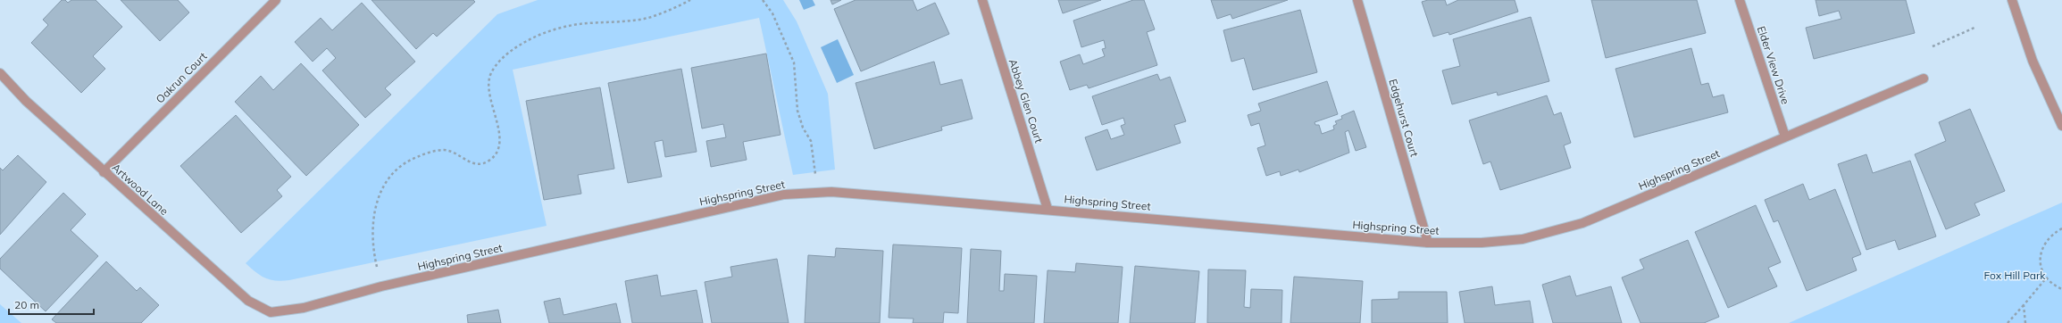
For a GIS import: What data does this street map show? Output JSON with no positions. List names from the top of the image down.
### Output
{
  "streets": {
    "street": [
      "Elder View Drive",
      "Oakrun Court",
      "Abbey Glen Court",
      "Edgehurst Court",
      "Highspring Street",
      "Artwood Lane"
    ]
  },
  "crossings": [
    ["Elder View Drive", "Highspring Street"],
    ["Oakrun Court", "Artwood Lane"],
    ["Abbey Glen Court", "Highspring Street"],
    ["Edgehurst Court", "Highspring Street"],
    ["Highspring Street", "Artwood Lane"]
  ],
  "parks": ["Fox Hill Park"],
  "scale_bar": "20 m"
}
